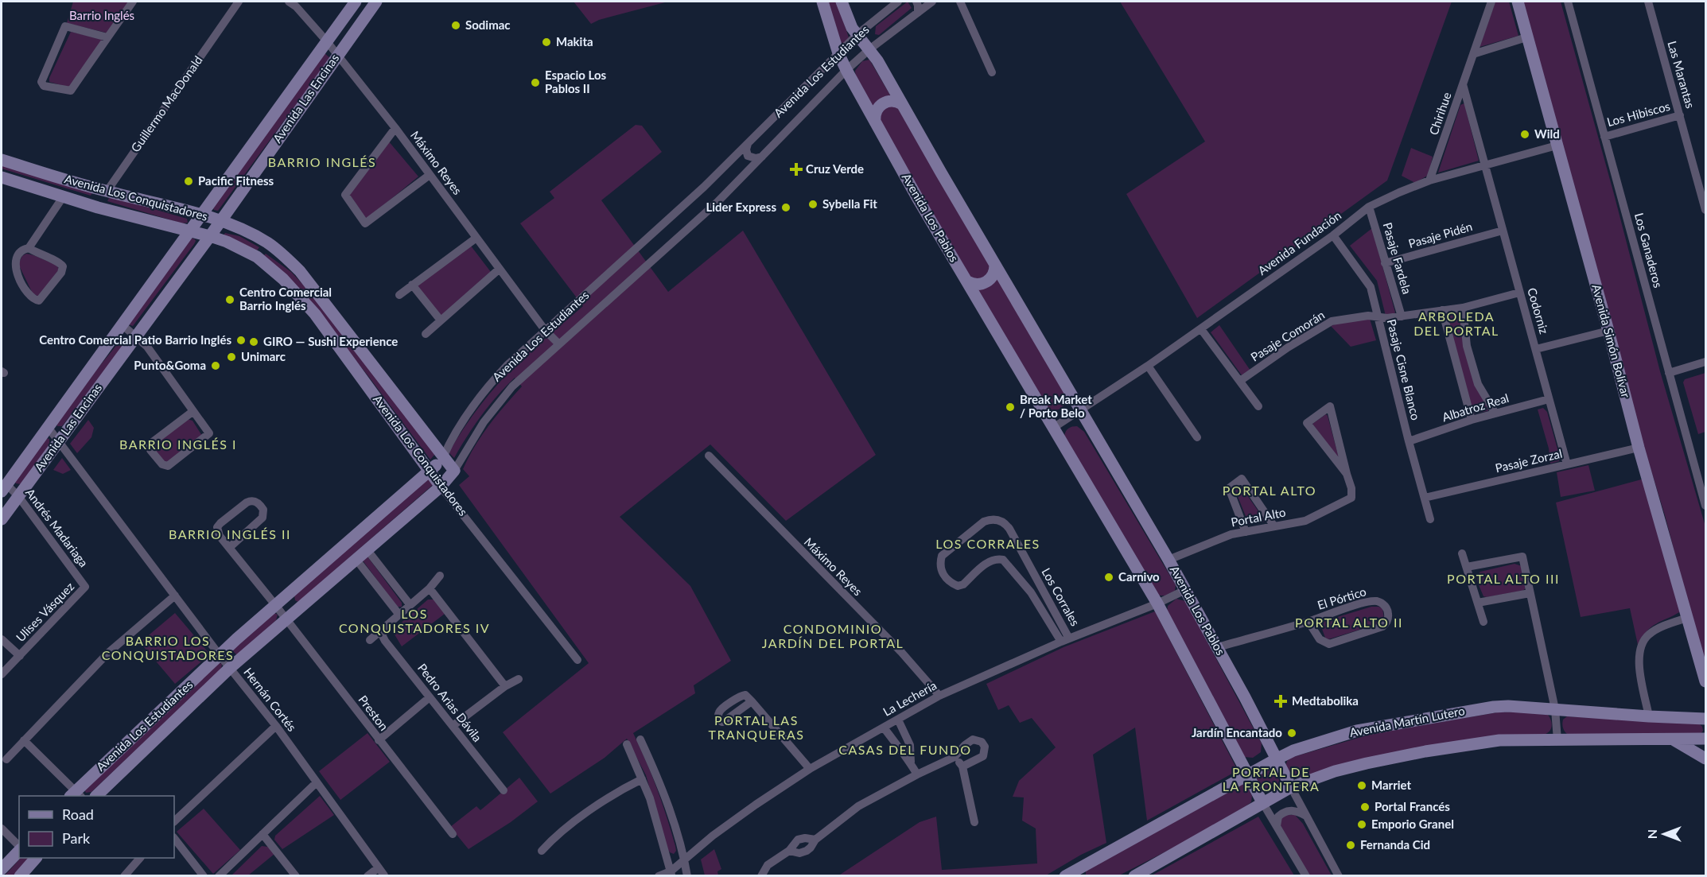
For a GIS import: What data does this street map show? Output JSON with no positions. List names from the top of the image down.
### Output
{
  "streets": {
    "street": [
      "Avenida Los Estudiantes",
      "Las Marantas",
      "Avenida Las Encinas",
      "Guillermo MacDonald",
      "Chirihue",
      "Los Hibiscos",
      "Máximo Reyes",
      "Avenida Los Conquistadores",
      "Avenida Los Pablos",
      "Pasaje Pidén",
      "Avenida Fundación",
      "Los Ganaderos",
      "Pasaje Fardela",
      "Codorniz",
      "Pasaje Comorán",
      "Avenida Simón Bolívar",
      "Pasaje Cisne Blanco",
      "Albatroz Real",
      "Pasaje Zorzal",
      "Portal Alto",
      "Andrés Madariaga",
      "Los Corrales",
      "El Pórtico",
      "Ulises Vásquez",
      "La Lechería",
      "Hernán Cortés",
      "Pedro Arias Dávila",
      "Preston",
      "Avenida Martín Lutero"
    ]
  },
  "crossings": [
    ["Avenida Los Estudiantes", "Máximo Reyes"],
    ["Avenida Los Estudiantes", "Avenida Los Conquistadores"],
    ["Avenida Los Estudiantes", "Avenida Los Pablos"],
    ["Avenida Los Estudiantes", "Hernán Cortés"],
    ["Avenida Los Estudiantes", "Preston"],
    ["Las Marantas", "Los Hibiscos"],
    ["Avenida Las Encinas", "Máximo Reyes"],
    ["Avenida Las Encinas", "Avenida Los Conquistadores"],
    ["Avenida Las Encinas", "Andrés Madariaga"],
    ["Avenida Las Encinas", "Hernán Cortés"],
    ["Guillermo MacDonald", "Avenida Los Conquistadores"],
    ["Chirihue", "Avenida Fundación"],
    ["Chirihue", "Codorniz"],
    ["Los Hibiscos", "Los Ganaderos"],
    ["Máximo Reyes", "La Lechería"],
    ["Avenida Los Pablos", "Avenida Fundación"],
    ["Avenida Los Pablos", "Portal Alto"],
    ["Avenida Los Pablos", "El Pórtico"],
    ["Avenida Los Pablos", "La Lechería"],
    ["Avenida Los Pablos", "Avenida Martín Lutero"],
    ["Pasaje Pidén", "Pasaje Fardela"],
    ["Pasaje Pidén", "Codorniz"],
    ["Avenida Fundación", "Pasaje Fardela"],
    ["Avenida Fundación", "Codorniz"],
    ["Avenida Fundación", "Avenida Simón Bolívar"],
    ["Avenida Fundación", "Pasaje Cisne Blanco"],
    ["Pasaje Fardela", "Pasaje Comorán"],
    ["Codorniz", "Pasaje Comorán"],
    ["Codorniz", "Albatroz Real"],
    ["Codorniz", "Pasaje Zorzal"],
    ["Pasaje Comorán", "Pasaje Cisne Blanco"],
    ["Avenida Simón Bolívar", "Pasaje Zorzal"],
    ["Pasaje Cisne Blanco", "Albatroz Real"],
    ["Pasaje Cisne Blanco", "Pasaje Zorzal"],
    ["Andrés Madariaga", "Ulises Vásquez"],
    ["Los Corrales", "La Lechería"]
  ],
  "districts": [
    "BARRIO INGLÉS",
    "ARBOLEDA DEL PORTAL",
    "BARRIO INGLÉS I",
    "PORTAL ALTO",
    "BARRIO INGLÉS II",
    "LOS CORRALES",
    "PORTAL ALTO III",
    "LOS CONQUISTADORES IV",
    "PORTAL ALTO II",
    "CONDOMINIO JARDÍN DEL PORTAL",
    "BARRIO LOS CONQUISTADORES",
    "PORTAL LAS TRANQUERAS",
    "CASAS DEL FUNDO",
    "PORTAL DE LA FRONTERA"
  ],
  "parks": ["Barrio Inglés"],
  "places": {
    "other": [
      "Sodimac",
      "Makita",
      "Espacio Los Pablos II",
      "Wild",
      "Pacific Fitness",
      "Sybella Fit",
      "Lider Express",
      "Centro Comercial Barrio Inglés",
      "Centro Comercial Patio Barrio Inglés",
      "GIRO — Sushi Experience",
      "Unimarc",
      "Punto&Goma",
      "Break Market / Porto Belo",
      "Carnivo",
      "Jardín Encantado",
      "Marriet",
      "Portal Francés",
      "Emporio Granel",
      "Fernanda Cid"
    ],
    "health": ["Cruz Verde", "Medtabolika"]
  },
  "legend": ["Road", "Park"],
  "north": "left"
}
